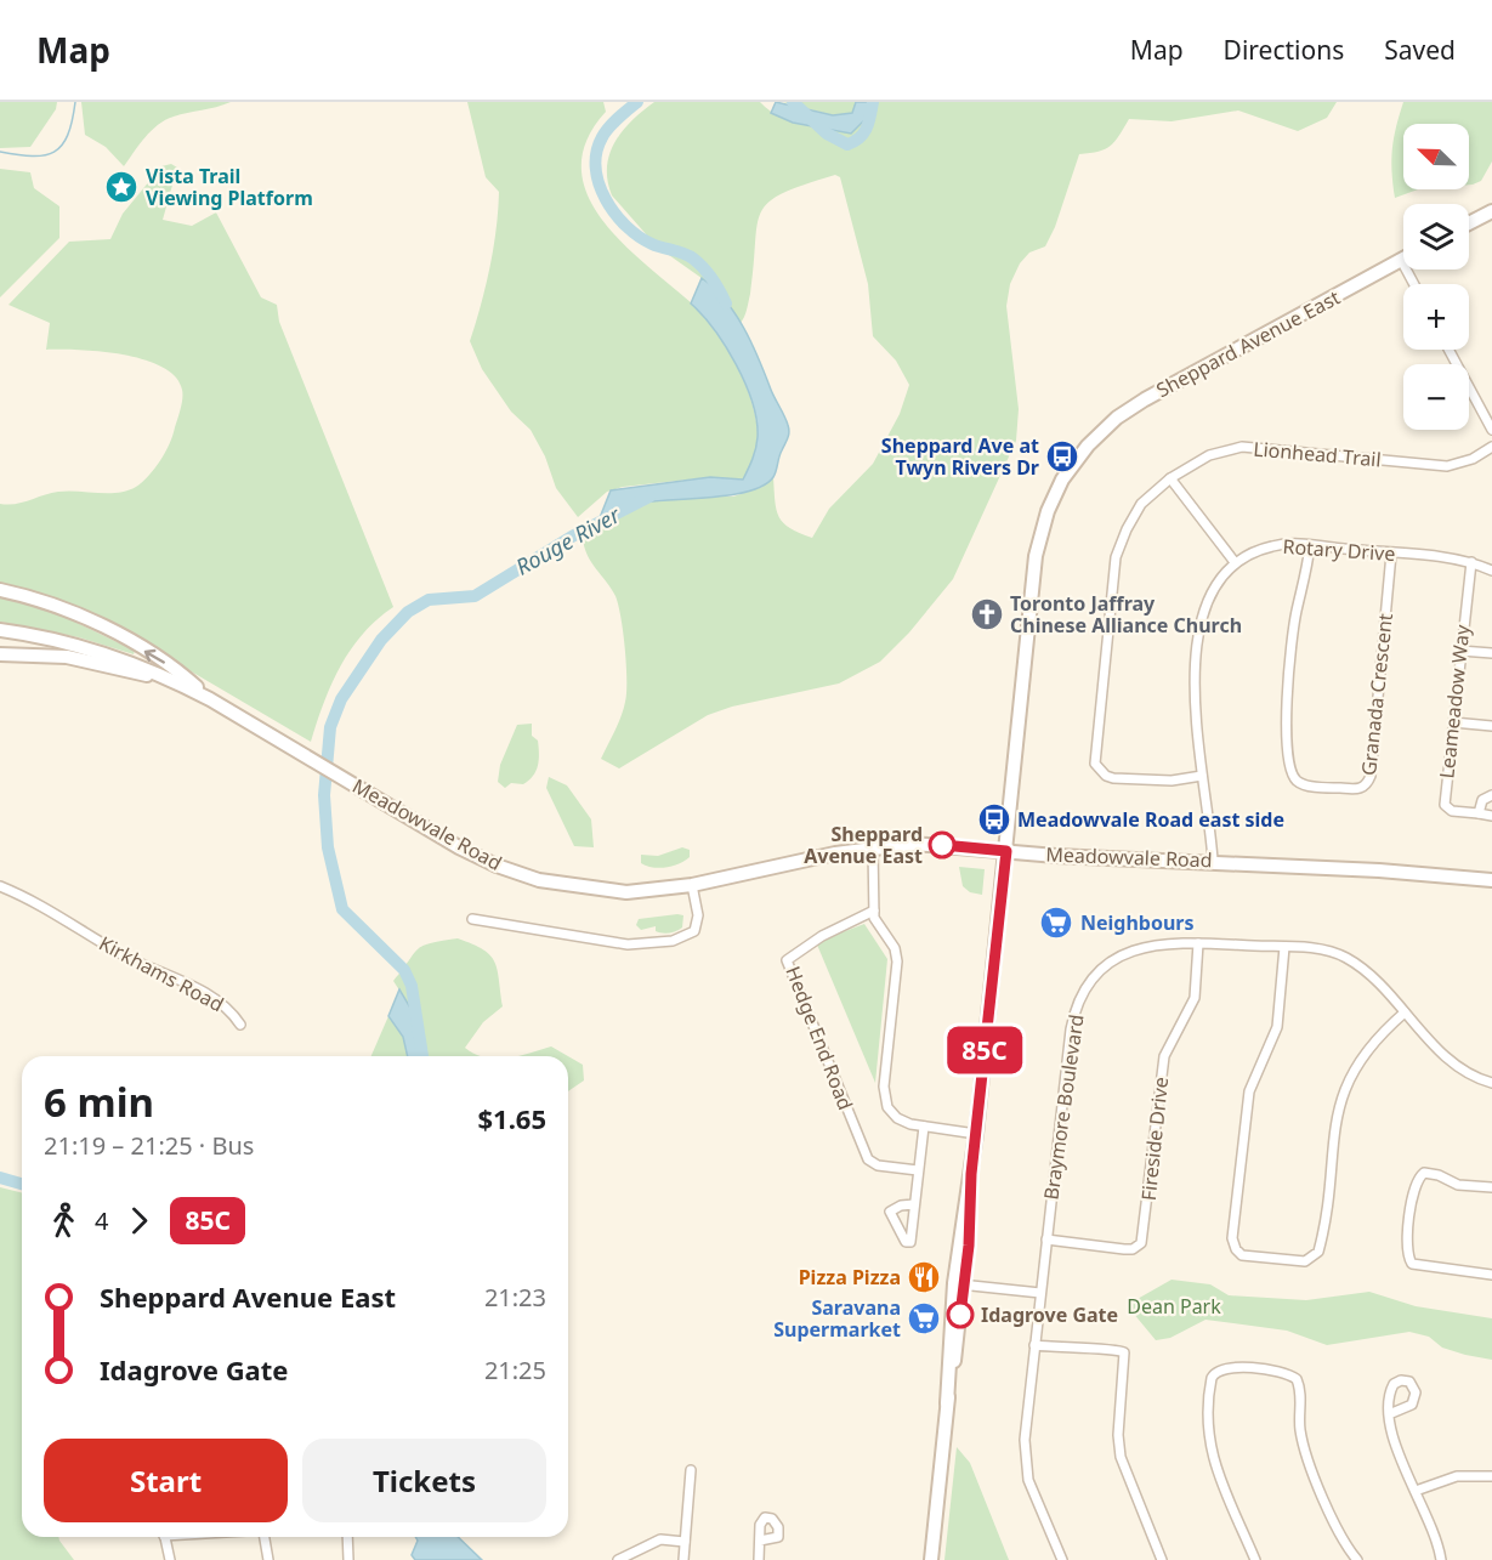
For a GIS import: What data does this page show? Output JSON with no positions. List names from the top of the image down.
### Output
{
  "streets": {
    "main road": ["Sheppard Avenue East", "Meadowvale Road"],
    "street": [
      "Lionhead Trail",
      "Rotary Drive",
      "Granada Crescent",
      "Leameadow Way",
      "Kirkhams Road",
      "Hedge End Road",
      "Braymore Boulevard",
      "Fireside Drive"
    ]
  },
  "crossings": [
    ["Sheppard Avenue East", "Meadowvale Road"],
    ["Sheppard Avenue East", "Hedge End Road"],
    ["Lionhead Trail", "Rotary Drive"],
    ["Rotary Drive", "Granada Crescent"],
    ["Rotary Drive", "Leameadow Way"],
    ["Rotary Drive", "Meadowvale Road"],
    ["Meadowvale Road", "Hedge End Road"],
    ["Braymore Boulevard", "Fireside Drive"]
  ],
  "water": ["Rouge River"],
  "parks": ["Dean Park"],
  "places": {
    "place": ["Vista Trail Viewing Platform"],
    "bus stop": ["Sheppard Ave at Twyn Rivers Dr", "Meadowvale Road east side"],
    "church": ["Toronto Jaffray Chinese Alliance Church"],
    "other": ["Sheppard Avenue East", "Idagrove Gate"],
    "supermarket": ["Neighbours", "Saravana Supermarket"],
    "restaurant": ["Pizza Pizza"]
  },
  "lines": ["bus line 85C"],
  "north": "top left",
  "page": {
    "header": "Map",
    "nav": ["Map", "Directions", "Saved"],
    "on_map": "85C",
    "map_buttons": ["+", "−"],
    "heading": ["6 min", "21:19 – 21:25 · Bus", "$1.65"],
    "legs": ["4", "85C"],
    "list": [
      {
        "name": "Sheppard Avenue East",
        "value": "21:23"
      },
      {
        "name": "Idagrove Gate",
        "value": "21:25"
      }
    ],
    "buttons": ["Start", "Tickets"]
  }
}
